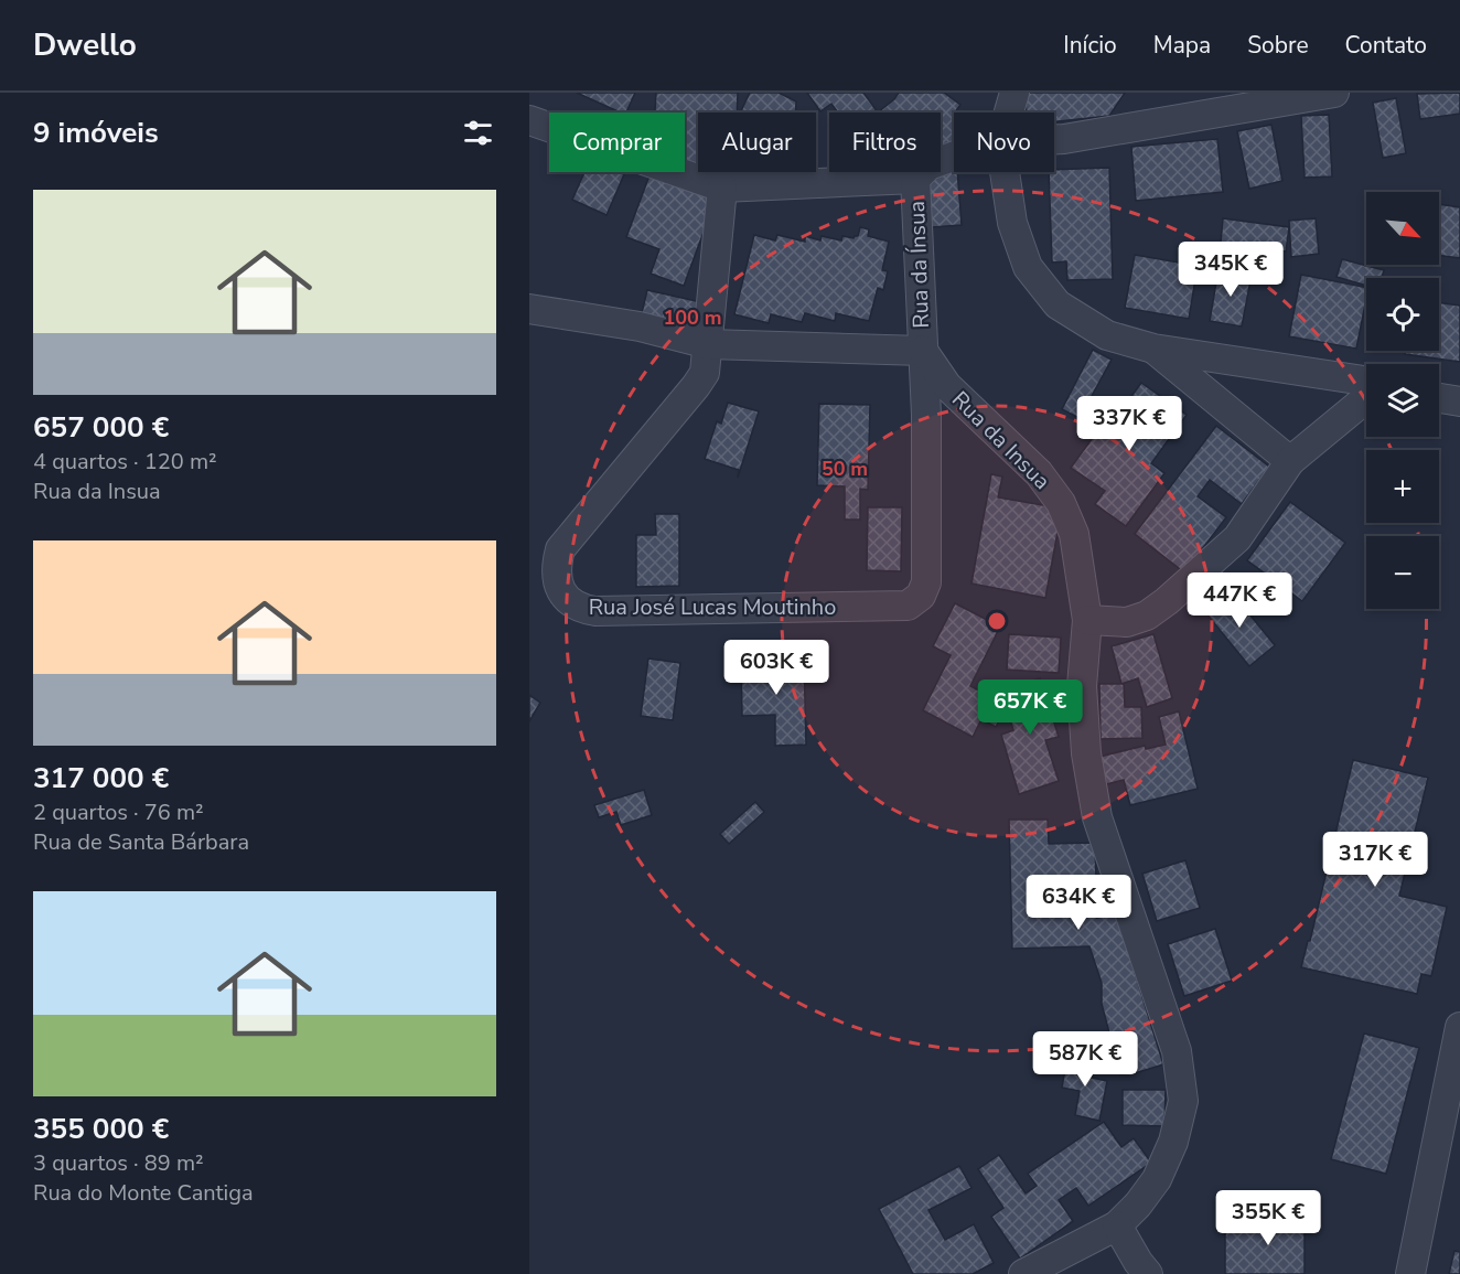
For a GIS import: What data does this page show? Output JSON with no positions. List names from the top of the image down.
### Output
{
  "streets": {
    "street": ["Rua da Ínsua", "Rua da Insua", "Rua José Lucas Moutinho"]
  },
  "crossings": [
    ["Rua da Ínsua", "Rua da Insua"],
    ["Rua da Ínsua", "Rua José Lucas Moutinho"],
    ["Rua da Insua", "Rua José Lucas Moutinho"]
  ],
  "north": "bottom right",
  "page": {
    "header": "Dwello",
    "nav": [
      "Início",
      "Mapa",
      "Sobre",
      "Contato"
    ],
    "heading": "9 imóveis",
    "chip": [
      "Comprar",
      "Alugar",
      "Filtros",
      "Novo"
    ],
    "list": [
      {
        "name": "657 000 €",
        "note": "4 quartos · 120 m² · Rua da Insua"
      },
      {
        "name": "317 000 €",
        "note": "2 quartos · 76 m² · Rua de Santa Bárbara"
      },
      {
        "name": "355 000 €",
        "note": "3 quartos · 89 m² · Rua do Monte Cantiga"
      }
    ],
    "map_buttons": ["+", "−"],
    "price": [
      "345K €",
      "337K €",
      "447K €",
      "603K €",
      "657K €",
      "317K €",
      "634K €",
      "587K €",
      "355K €"
    ]
  },
  "rings": ["100 m", "50 m"]
}
